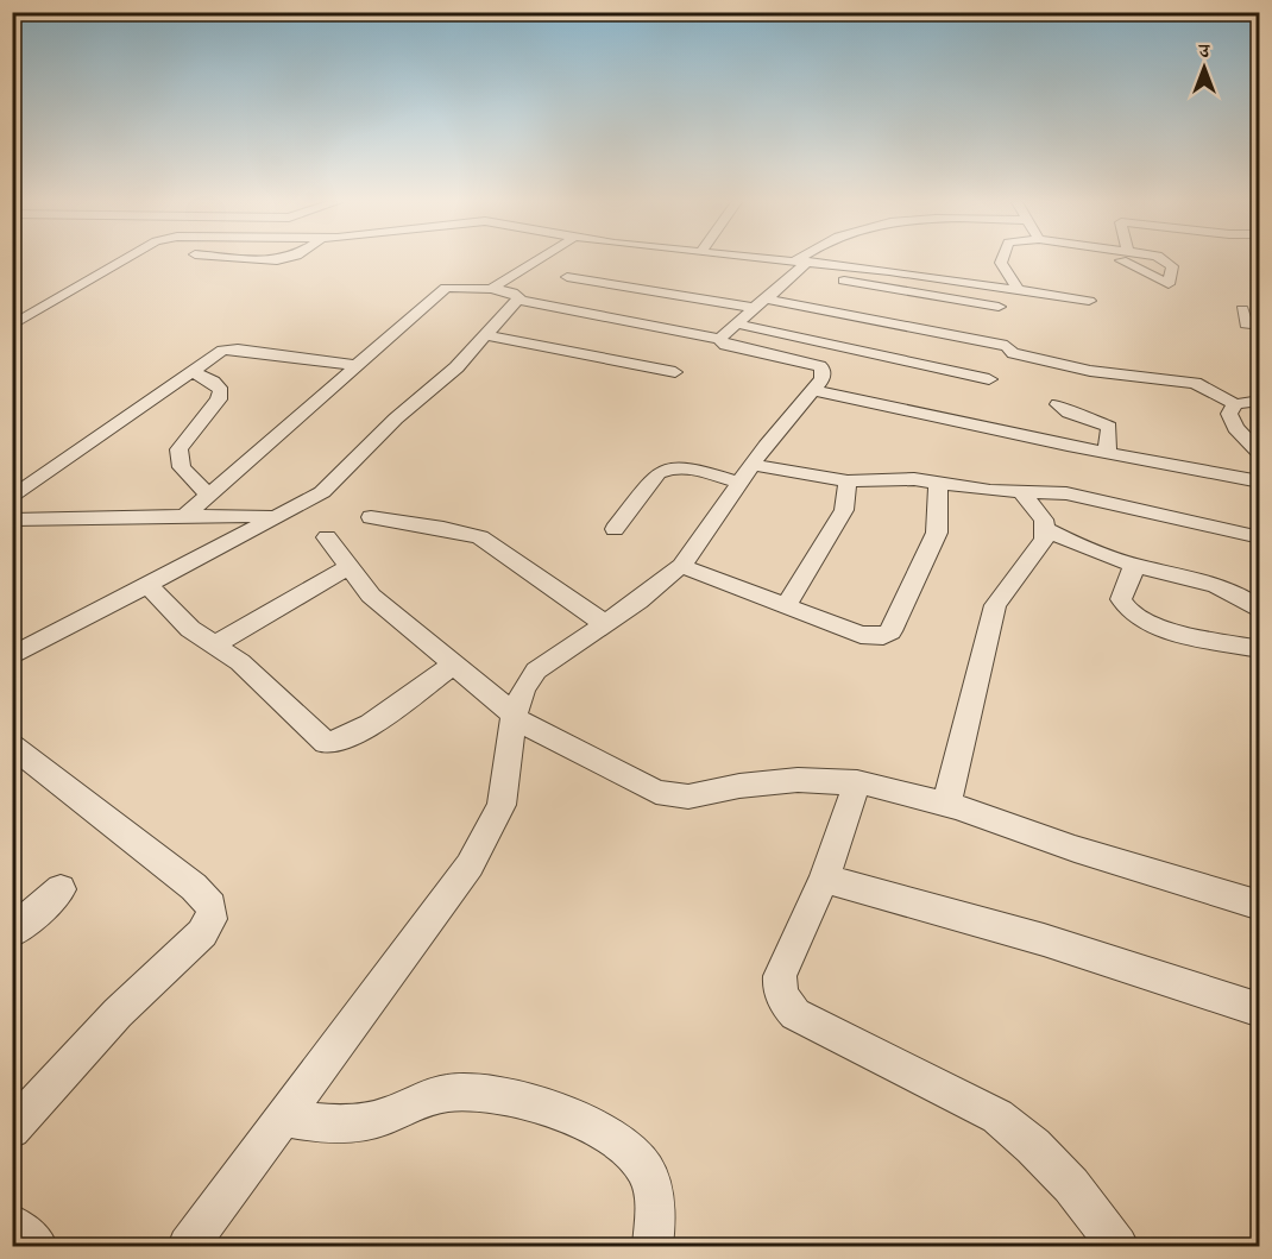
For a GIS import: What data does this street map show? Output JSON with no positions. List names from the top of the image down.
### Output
{
  "north": "top"
}
